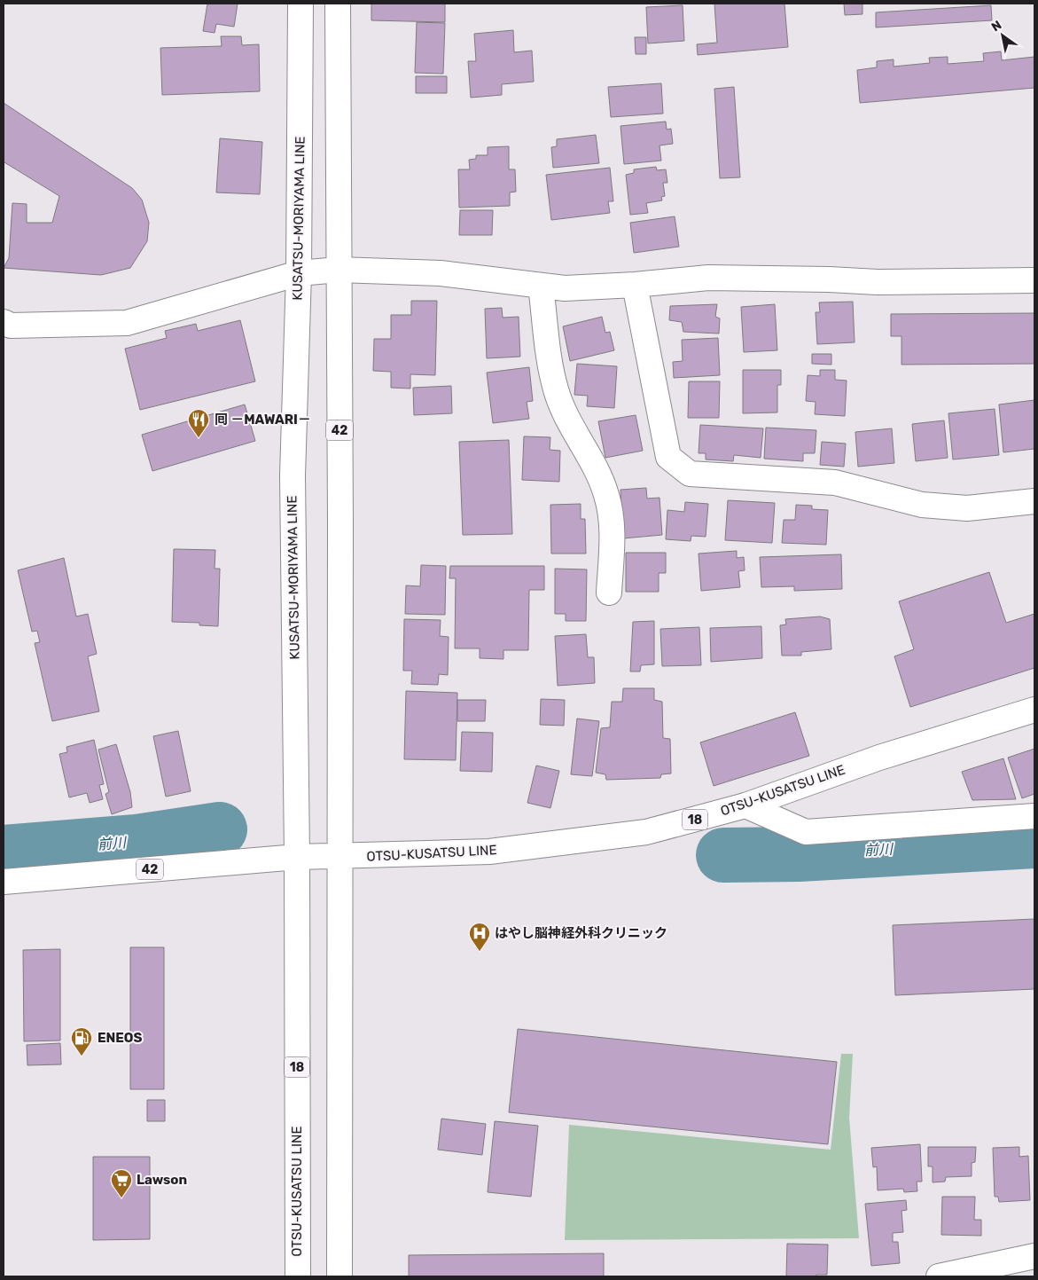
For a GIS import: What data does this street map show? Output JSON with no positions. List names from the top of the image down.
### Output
{
  "streets": {
    "main road": [
      "KUSATSU-MORIYAMA LINE",
      "42",
      "OTSU-KUSATSU LINE",
      "18"
    ]
  },
  "crossings": [
    ["KUSATSU-MORIYAMA LINE", "42"],
    ["KUSATSU-MORIYAMA LINE", "OTSU-KUSATSU LINE"],
    ["42", "OTSU-KUSATSU LINE"]
  ],
  "water": ["前川"],
  "places": {
    "restaurant": ["囘 －MAWARI－"],
    "hospital": ["はやし脳神経外科クリニック"],
    "fuel station": ["ENEOS"],
    "supermarket": ["Lawson"]
  },
  "north": "top left"
}
